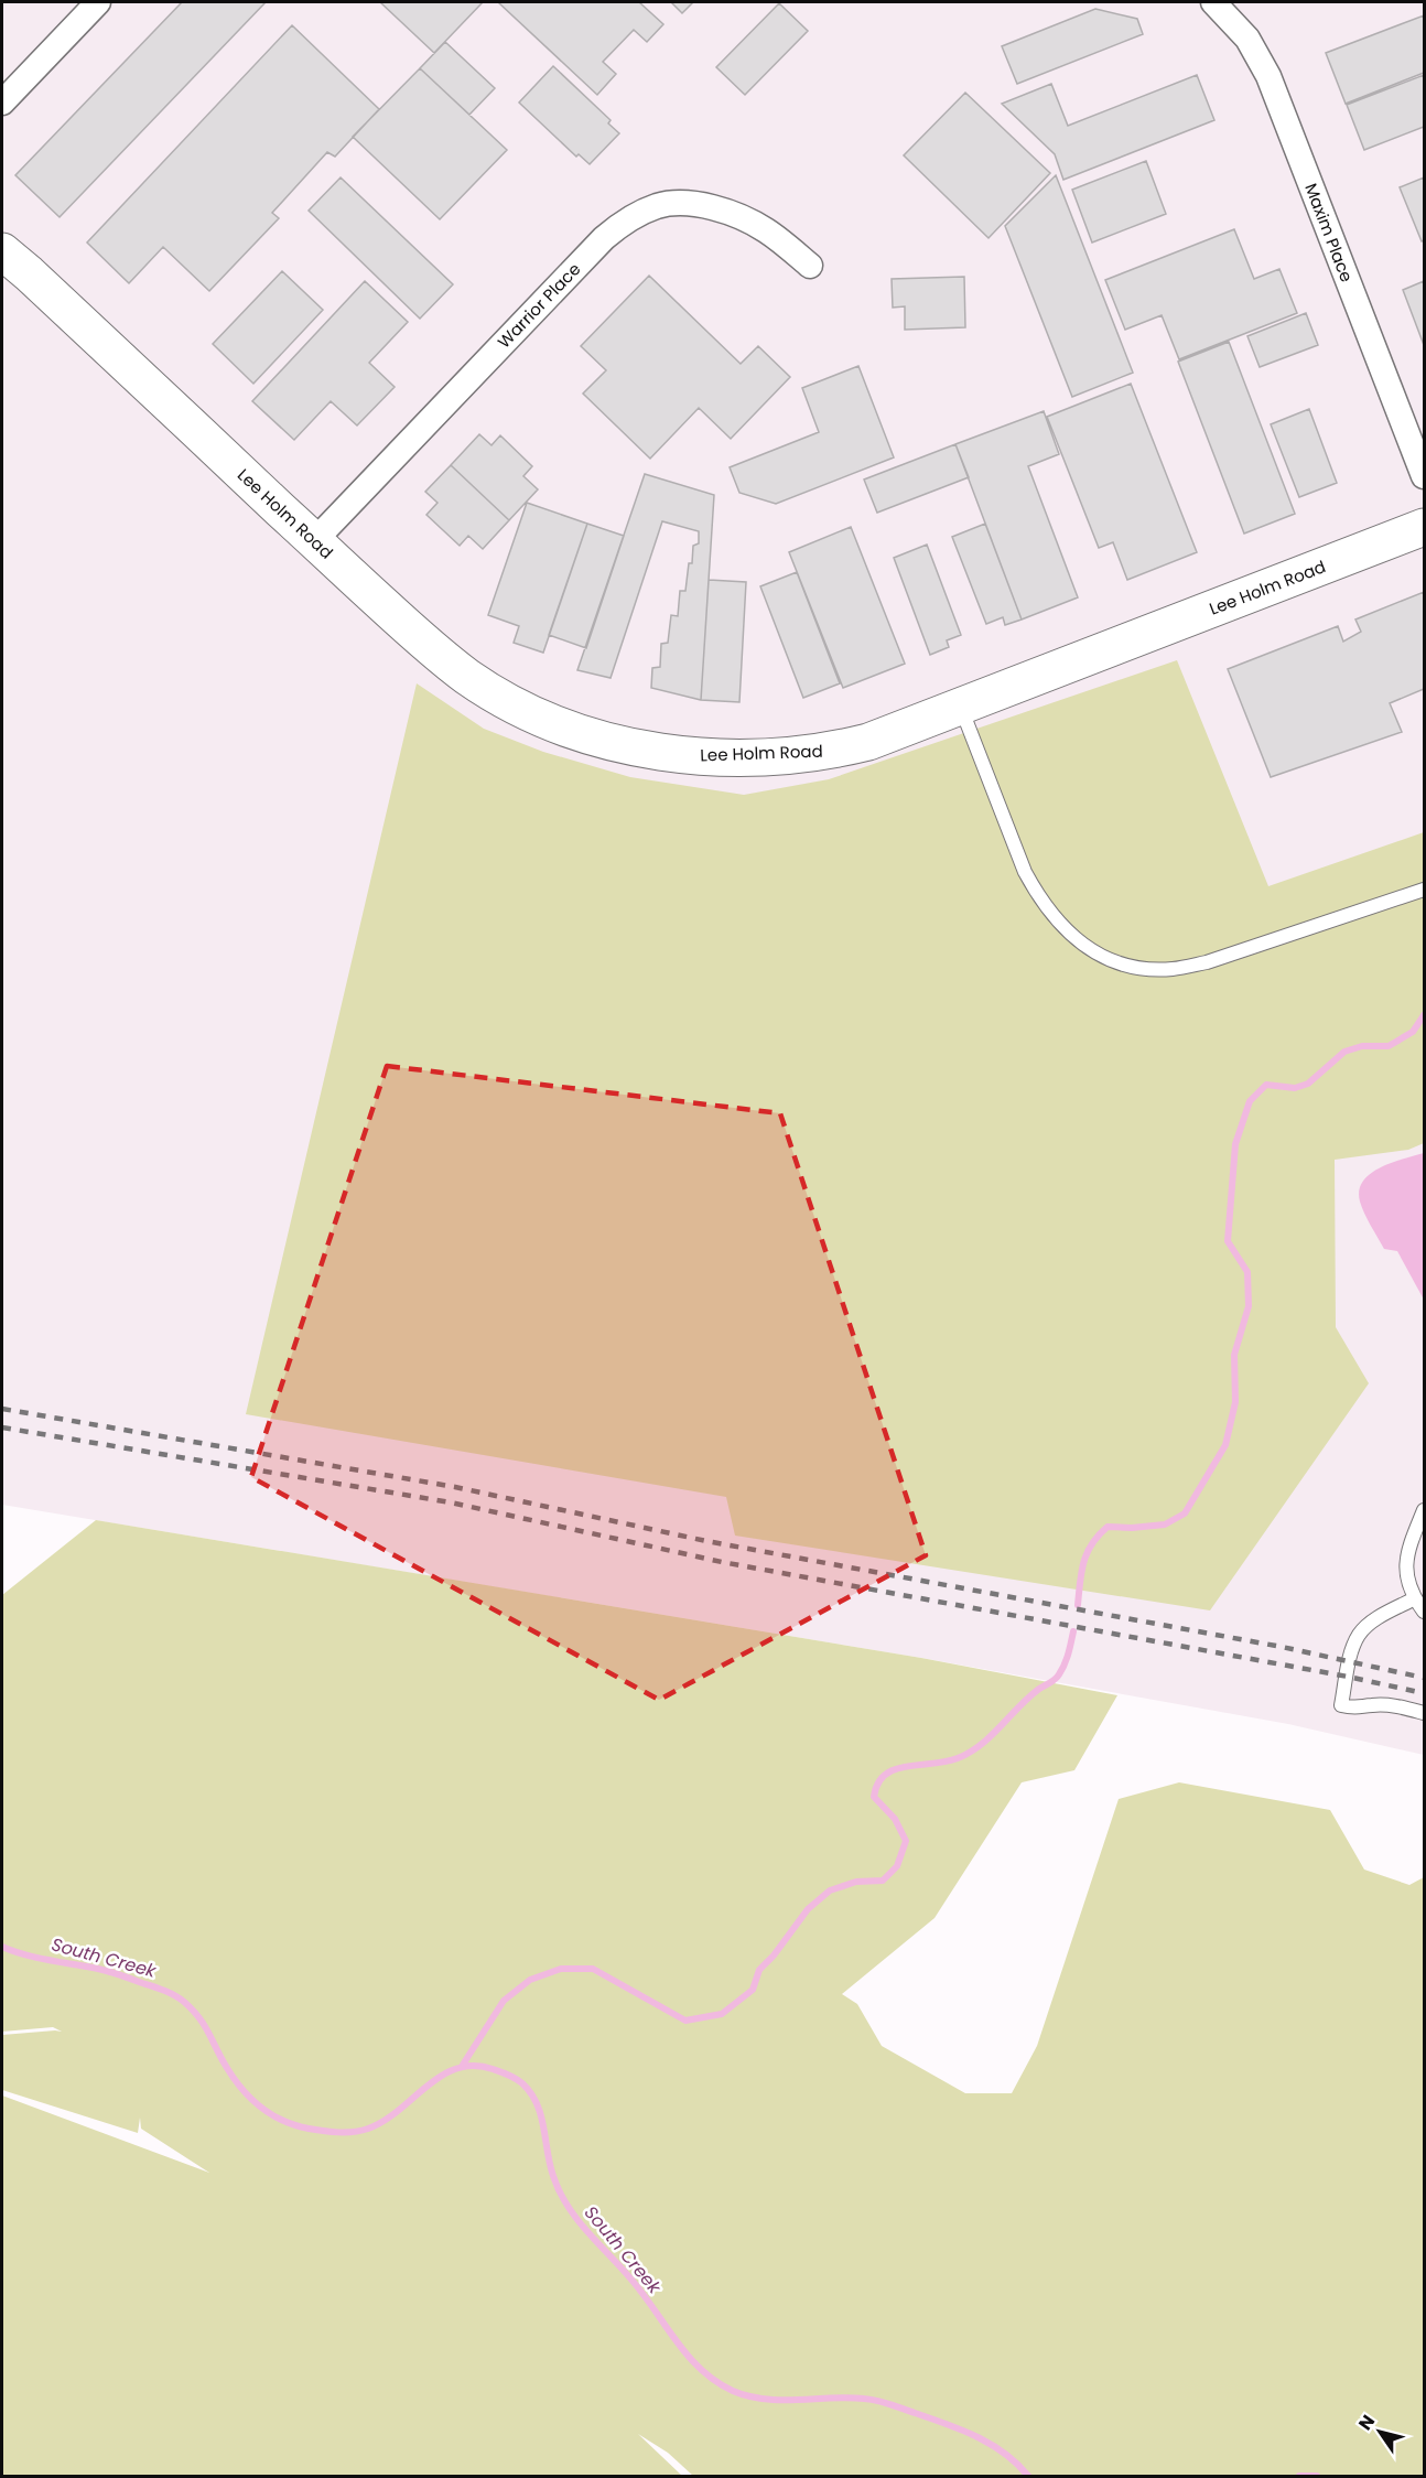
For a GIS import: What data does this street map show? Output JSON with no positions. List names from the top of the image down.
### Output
{
  "streets": {
    "street": ["Maxim Place", "Warrior Place", "Lee Holm Road"]
  },
  "crossings": [
    ["Warrior Place", "Lee Holm Road"]
  ],
  "water": ["South Creek"],
  "north": "top left"
}
